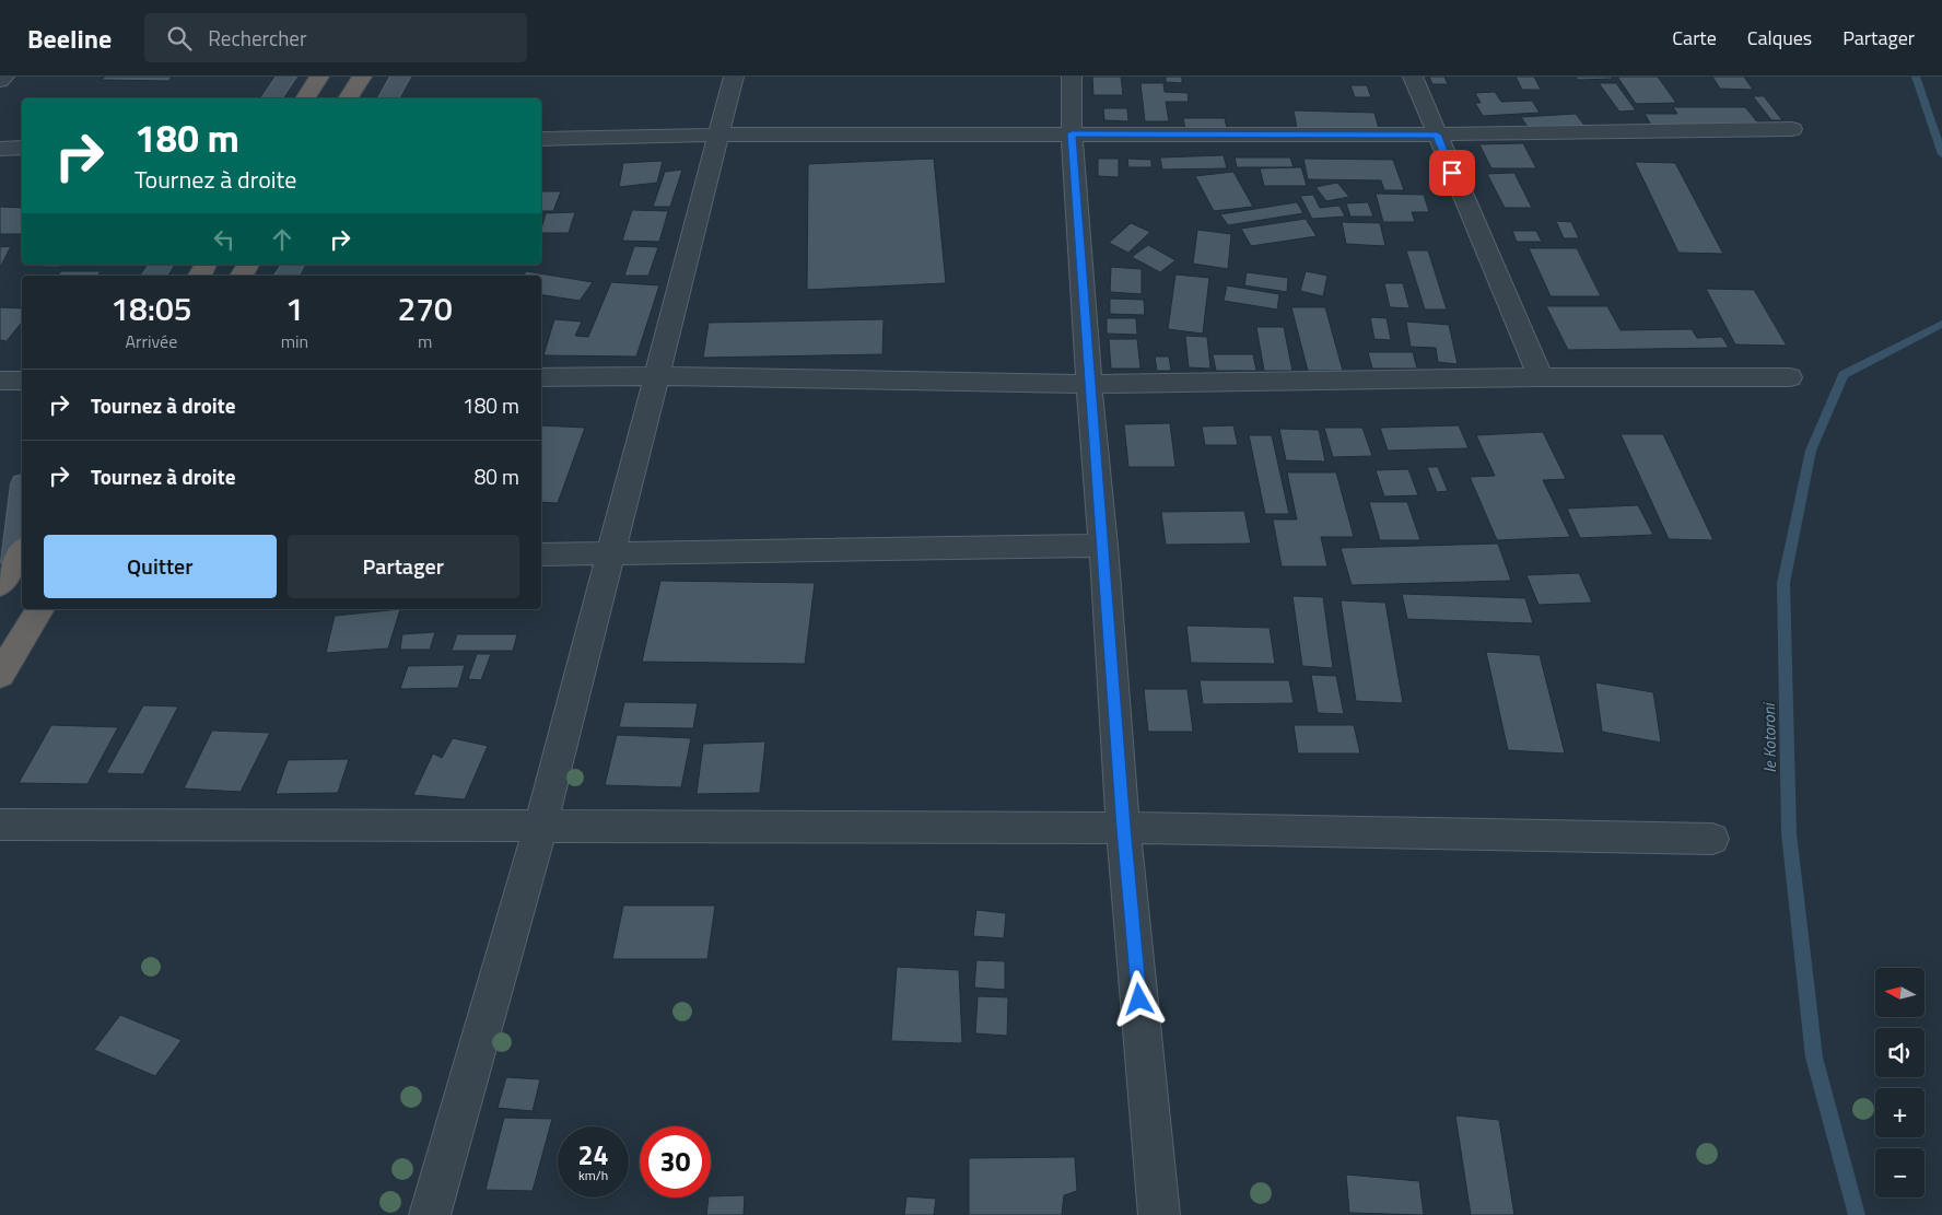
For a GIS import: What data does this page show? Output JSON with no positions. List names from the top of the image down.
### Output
{
  "water": ["le Kotoroni"],
  "north": "left",
  "page": {
    "header": "Beeline",
    "search": "Rechercher",
    "nav": ["Carte", "Calques", "Partager"],
    "turn": ["180 m", "Tournez à droite"],
    "eta": [
      "18:05",
      "Arrivée",
      "1",
      "min",
      "270",
      "m"
    ],
    "list": [
      {
        "name": "Tournez à droite",
        "value": "180 m"
      },
      {
        "name": "Tournez à droite",
        "value": "80 m"
      }
    ],
    "buttons": ["Quitter", "Partager"],
    "map_buttons": ["+", "−"],
    "speed": "24 km/h",
    "limit": "30"
  }
}
